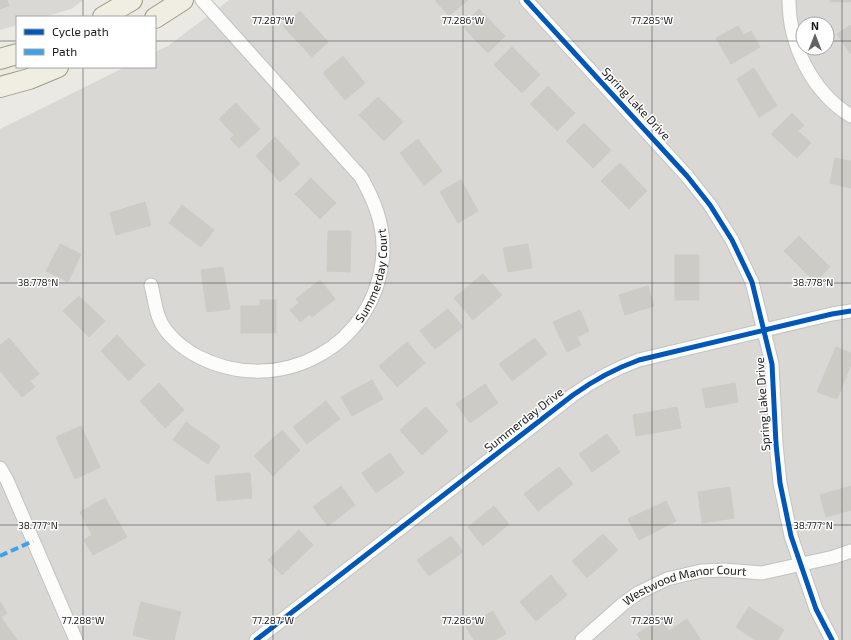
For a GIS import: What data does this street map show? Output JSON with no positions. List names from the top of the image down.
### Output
{
  "streets": {
    "street": [
      "Spring Lake Drive",
      "Summerday Court",
      "Summerday Drive",
      "Westwood Manor Court"
    ]
  },
  "crossings": [
    ["Spring Lake Drive", "Summerday Drive"],
    ["Spring Lake Drive", "Westwood Manor Court"]
  ],
  "legend": ["Cycle path", "Path"],
  "north": "top",
  "coordinates": [
    "77.287°W",
    "77.286°W",
    "77.285°W",
    "38.778°N",
    "38.777°N",
    "77.288°W"
  ]
}
